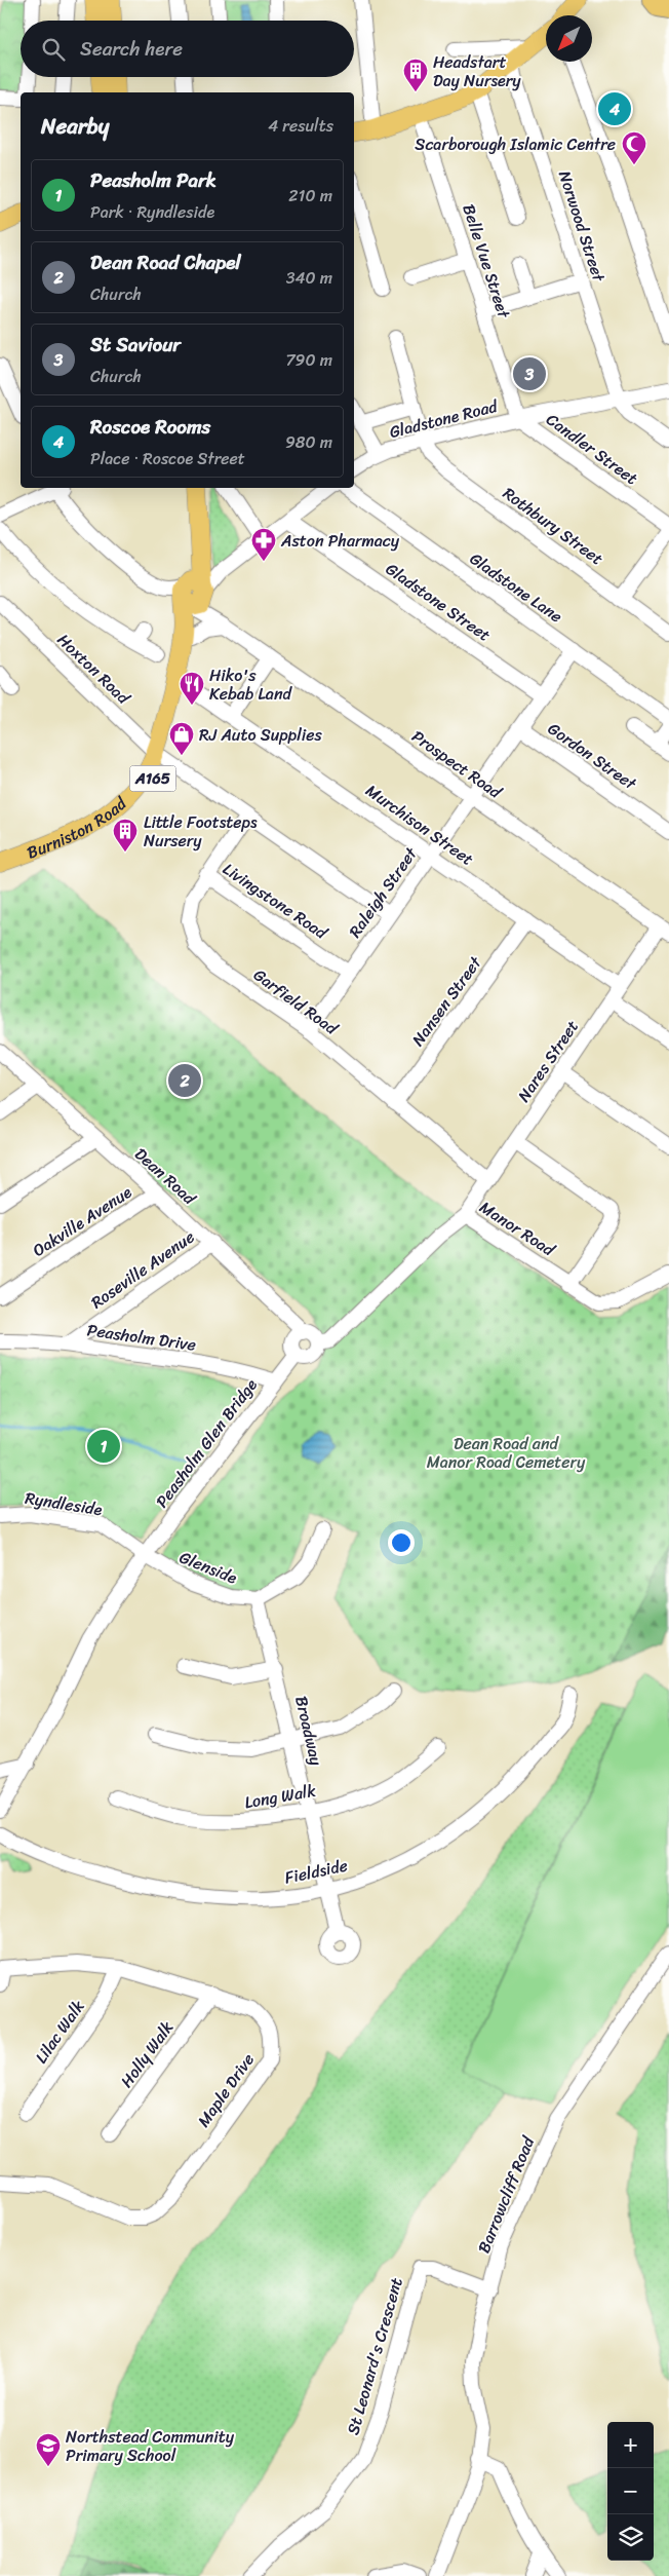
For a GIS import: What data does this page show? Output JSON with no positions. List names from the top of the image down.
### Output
{
  "streets": {
    "main road": ["A165", "Burniston Road"],
    "street": [
      "Norwood Street",
      "Belle Vue Street",
      "Gladstone Road",
      "Candler Street",
      "Rothbury Street",
      "Gladstone Lane",
      "Gladstone Street",
      "Hoxton Road",
      "Gordon Street",
      "Prospect Road",
      "Murchison Street",
      "Raleigh Street",
      "Livingstone Road",
      "Garfield Road",
      "Nansen Street",
      "Nares Street",
      "Dean Road",
      "Oakville Avenue",
      "Manor Road",
      "Roseville Avenue",
      "Peasholm Drive",
      "Peasholm Glen Bridge",
      "Ryndleside",
      "Glenside",
      "Broadway",
      "Long Walk",
      "Fieldside",
      "Lilac Walk",
      "Holly Walk",
      "Maple Drive",
      "Barrowcliff Road",
      "St Leonard's Crescent"
    ]
  },
  "crossings": [
    ["Norwood Street", "Gladstone Road"],
    ["Belle Vue Street", "Gladstone Road"],
    ["Belle Vue Street", "Candler Street"],
    ["Gladstone Road", "Candler Street"],
    ["Gladstone Road", "Rothbury Street"],
    ["Gladstone Lane", "Raleigh Street"],
    ["Gladstone Street", "Raleigh Street"],
    ["Hoxton Road", "Burniston Road"],
    ["Hoxton Road", "Raleigh Street"],
    ["Hoxton Road", "Garfield Road"],
    ["Gordon Street", "Raleigh Street"],
    ["Prospect Road", "A165"],
    ["Prospect Road", "Burniston Road"],
    ["Prospect Road", "Raleigh Street"],
    ["Prospect Road", "Nares Street"],
    ["A165", "Burniston Road"],
    ["Murchison Street", "Raleigh Street"],
    ["Murchison Street", "Nansen Street"],
    ["Murchison Street", "Nares Street"],
    ["Raleigh Street", "Livingstone Road"],
    ["Raleigh Street", "Garfield Road"],
    ["Livingstone Road", "Garfield Road"],
    ["Garfield Road", "Nansen Street"],
    ["Garfield Road", "Nares Street"],
    ["Nares Street", "Manor Road"],
    ["Dean Road", "Oakville Avenue"],
    ["Dean Road", "Manor Road"],
    ["Dean Road", "Roseville Avenue"],
    ["Dean Road", "Peasholm Glen Bridge"],
    ["Manor Road", "Peasholm Glen Bridge"],
    ["Roseville Avenue", "Peasholm Drive"],
    ["Peasholm Drive", "Peasholm Glen Bridge"],
    ["Peasholm Glen Bridge", "Ryndleside"],
    ["Peasholm Glen Bridge", "Glenside"],
    ["Ryndleside", "Glenside"],
    ["Glenside", "Broadway"],
    ["Broadway", "Long Walk"],
    ["Broadway", "Fieldside"],
    ["Lilac Walk", "Maple Drive"],
    ["Holly Walk", "Maple Drive"],
    ["Barrowcliff Road", "St Leonard's Crescent"]
  ],
  "parks": ["Dean Road and Manor Road Cemetery"],
  "places": {
    "building": ["Headstart Day Nursery", "Little Footsteps Nursery"],
    "mosque": ["Scarborough Islamic Centre"],
    "pharmacy": ["Aston Pharmacy"],
    "restaurant": ["Hiko's Kebab Land"],
    "shop": ["RJ Auto Supplies"],
    "school or university": ["Northstead Community Primary School"]
  },
  "north": "bottom left",
  "page": {
    "search": "Search here",
    "pins": [
      "4",
      "3",
      "2",
      "1"
    ],
    "heading": ["Nearby", "4 results"],
    "list": [
      {
        "mark": "1",
        "name": "Peasholm Park",
        "note": "Park · Ryndleside",
        "value": "210 m"
      },
      {
        "mark": "2",
        "name": "Dean Road Chapel",
        "note": "Church",
        "value": "340 m"
      },
      {
        "mark": "3",
        "name": "St Saviour",
        "note": "Church",
        "value": "790 m"
      },
      {
        "mark": "4",
        "name": "Roscoe Rooms",
        "note": "Place · Roscoe Street",
        "value": "980 m"
      }
    ],
    "map_buttons": ["+", "−"]
  }
}
